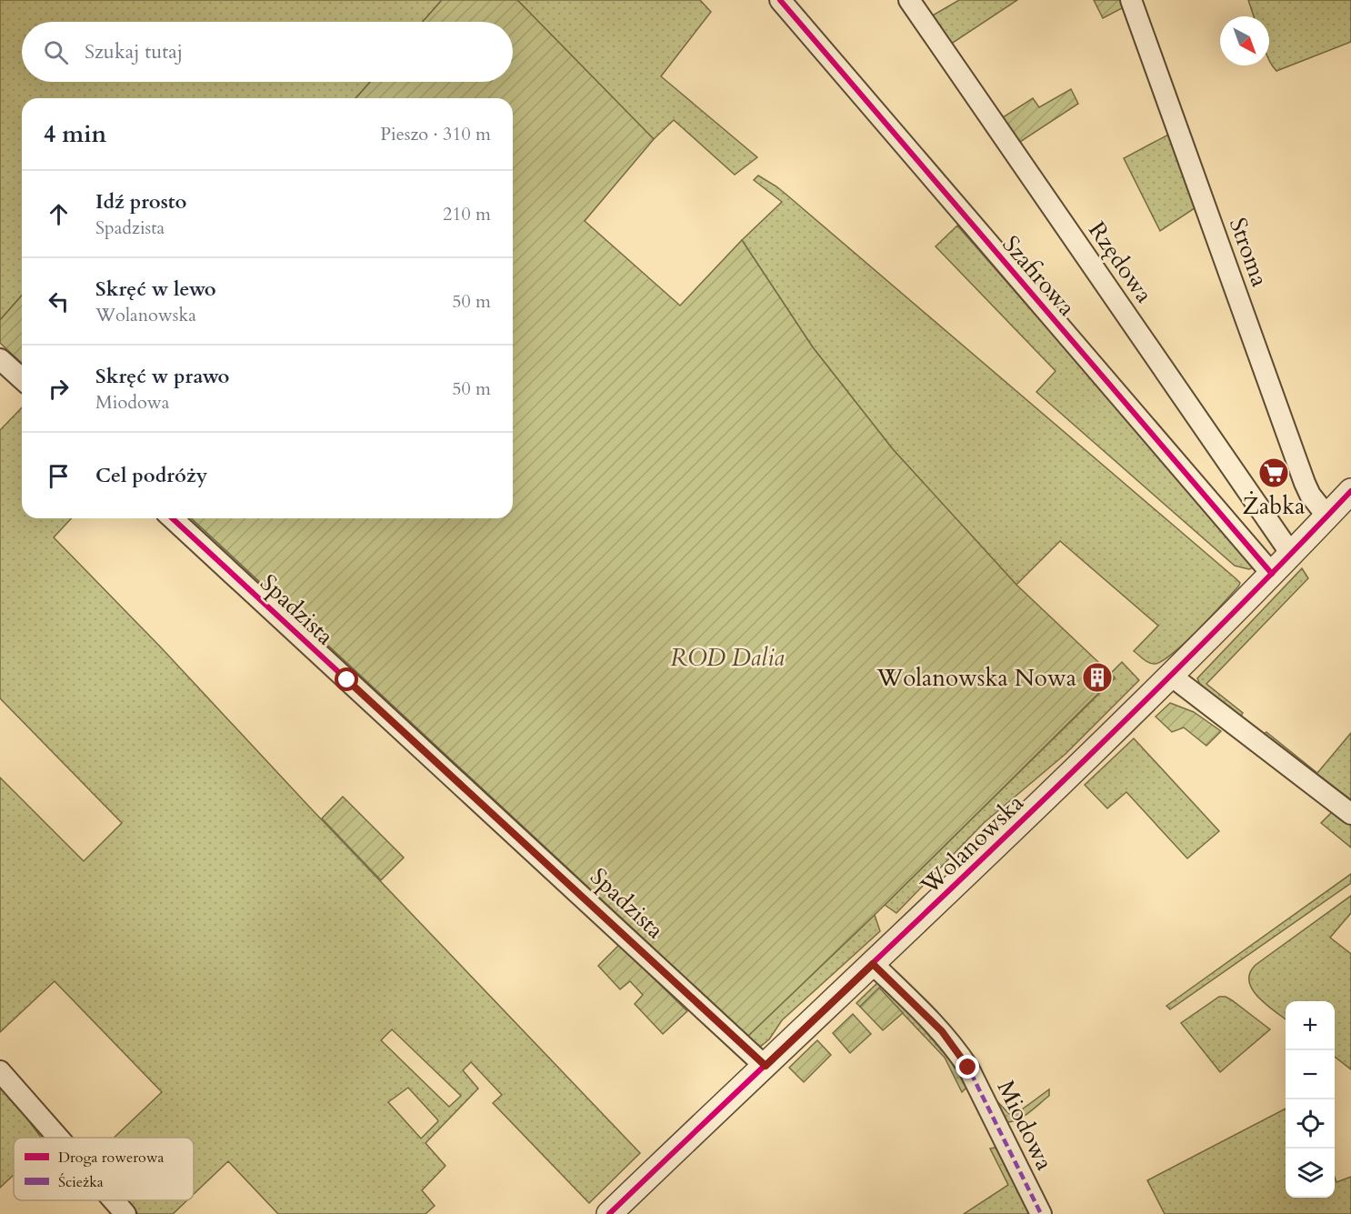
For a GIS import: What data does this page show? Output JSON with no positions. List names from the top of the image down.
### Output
{
  "streets": {
    "street": [
      "Stroma",
      "Rzędowa",
      "Szafirowa",
      "Spadzista",
      "Wolanowska",
      "Miodowa"
    ]
  },
  "crossings": [
    ["Stroma", "Wolanowska"],
    ["Rzędowa", "Wolanowska"],
    ["Szafirowa", "Wolanowska"],
    ["Spadzista", "Wolanowska"],
    ["Wolanowska", "Miodowa"]
  ],
  "parks": ["ROD Dalia"],
  "places": {
    "supermarket": ["Żabka"],
    "building": ["Wolanowska Nowa"]
  },
  "legend": ["Droga rowerowa", "Ścieżka"],
  "north": "bottom right",
  "page": {
    "search": "Szukaj tutaj",
    "heading": ["4 min", "Pieszo · 310 m"],
    "list": [
      ["Idź prosto", "Spadzista", "210 m"],
      ["Skręć w lewo", "Wolanowska", "50 m"],
      ["Skręć w prawo", "Miodowa", "50 m"],
      "Cel podróży"
    ],
    "map_buttons": ["+", "−"]
  }
}
